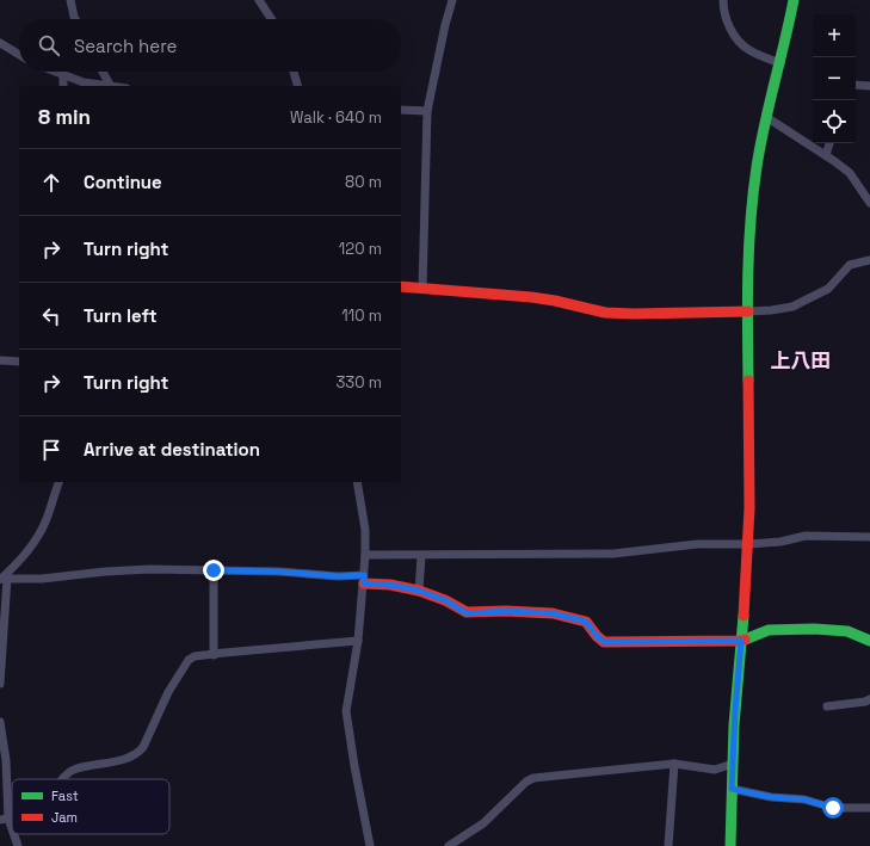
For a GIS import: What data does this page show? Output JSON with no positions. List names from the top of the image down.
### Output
{
  "districts": ["上八田"],
  "legend": ["Fast", "Jam"],
  "page": {
    "map_buttons": ["+", "−"],
    "search": "Search here",
    "heading": ["8 min", "Walk · 640 m"],
    "list": [
      ["Continue", "80 m"],
      ["Turn right", "120 m"],
      ["Turn left", "110 m"],
      ["Turn right", "330 m"],
      "Arrive at destination"
    ]
  }
}
